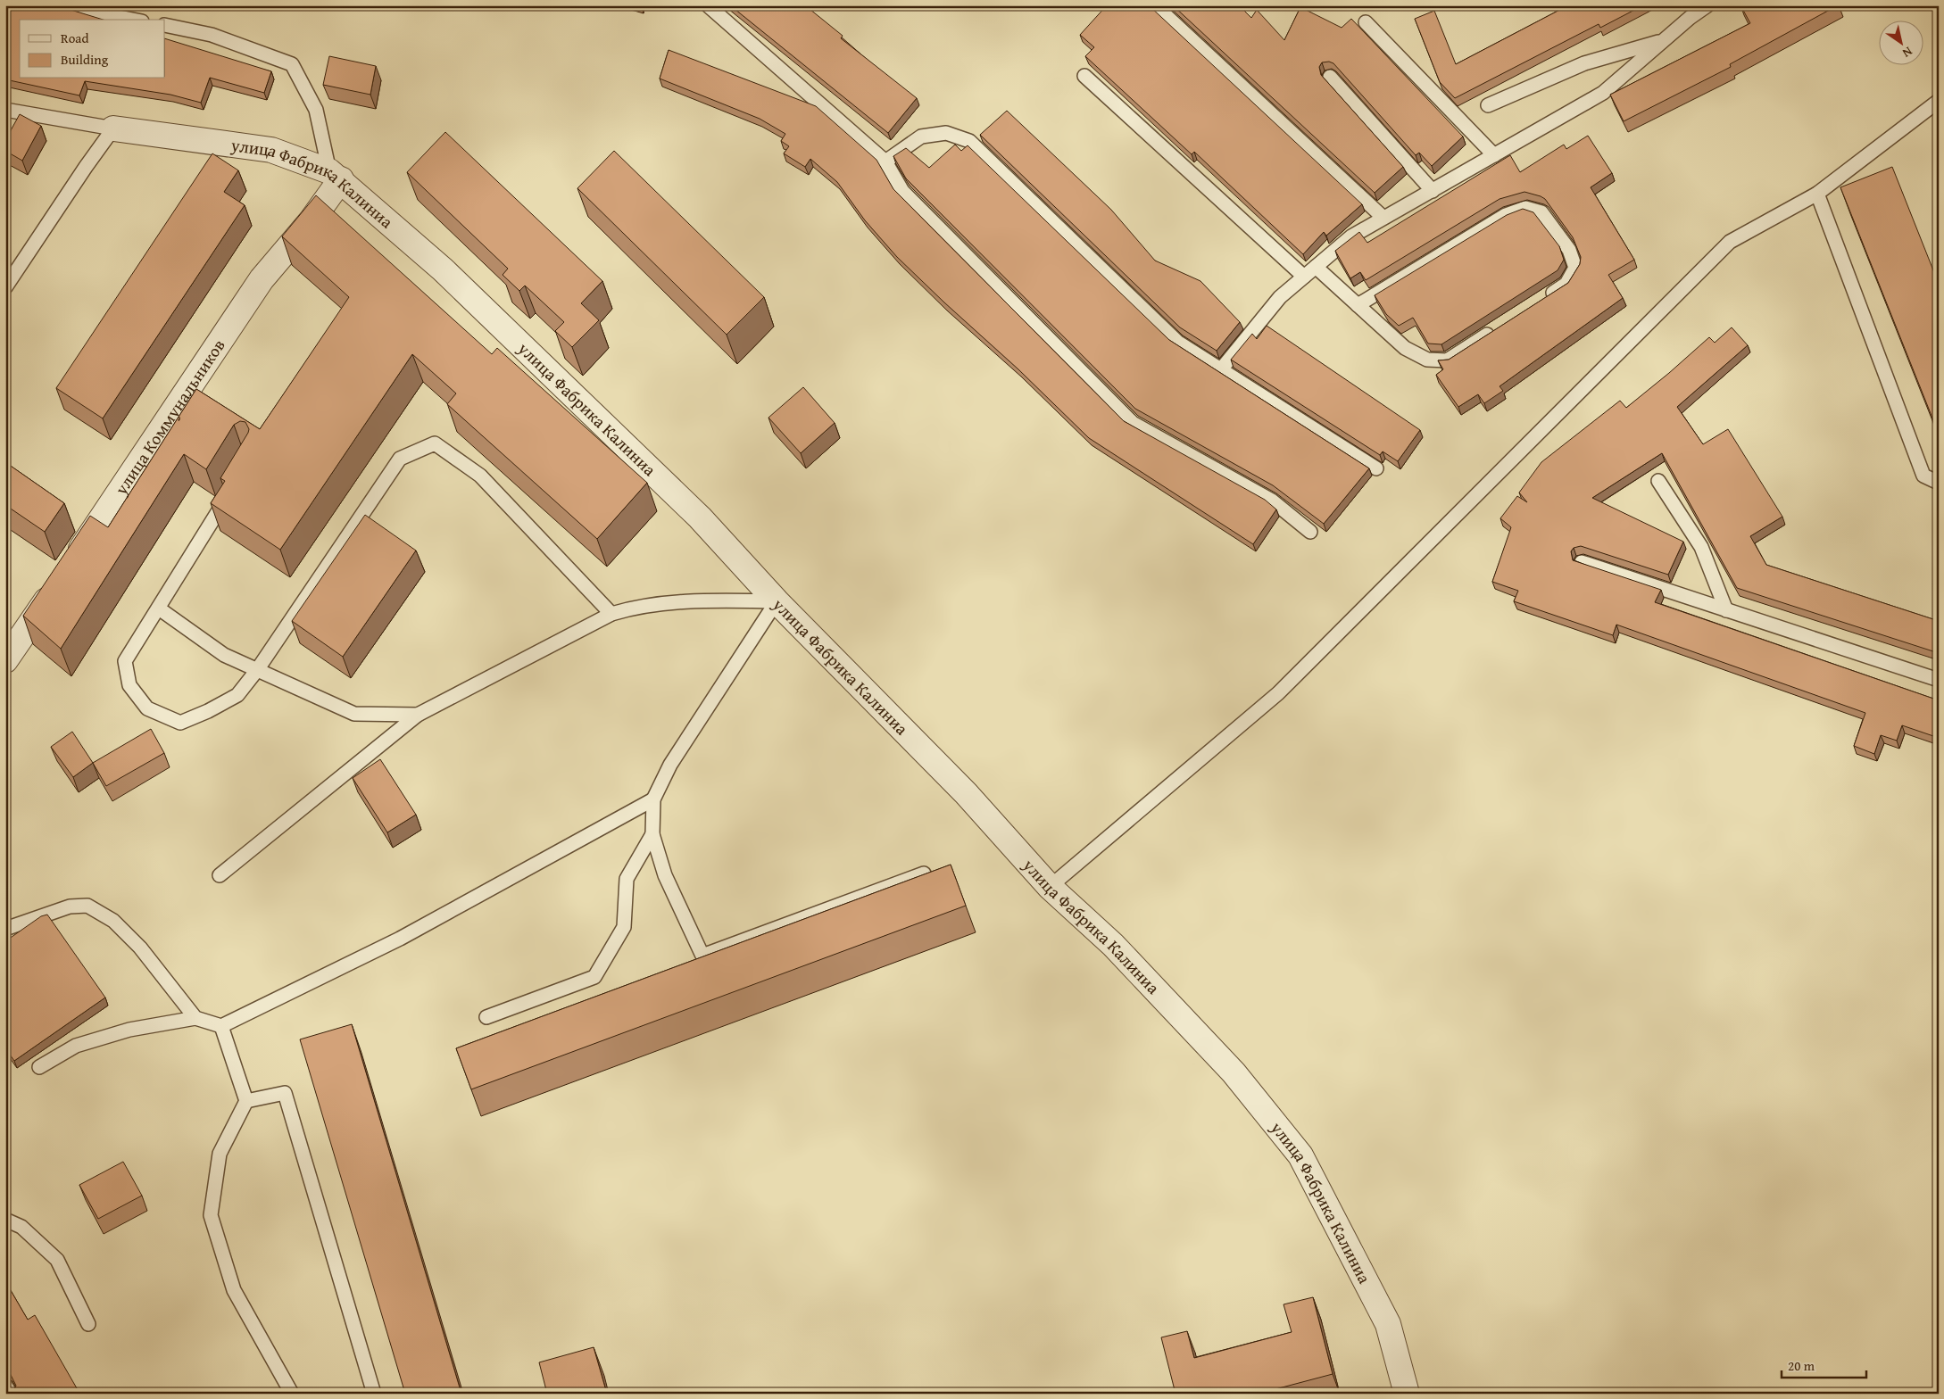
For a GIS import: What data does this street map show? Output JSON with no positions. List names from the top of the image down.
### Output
{
  "streets": {
    "street": ["улица Фабрика Калиниа", "улица Коммунальников"]
  },
  "crossings": [
    ["улица Фабрика Калиниа", "улица Коммунальников"]
  ],
  "legend": ["Road", "Building"],
  "scale_bar": "20 m",
  "north": "bottom right"
}
